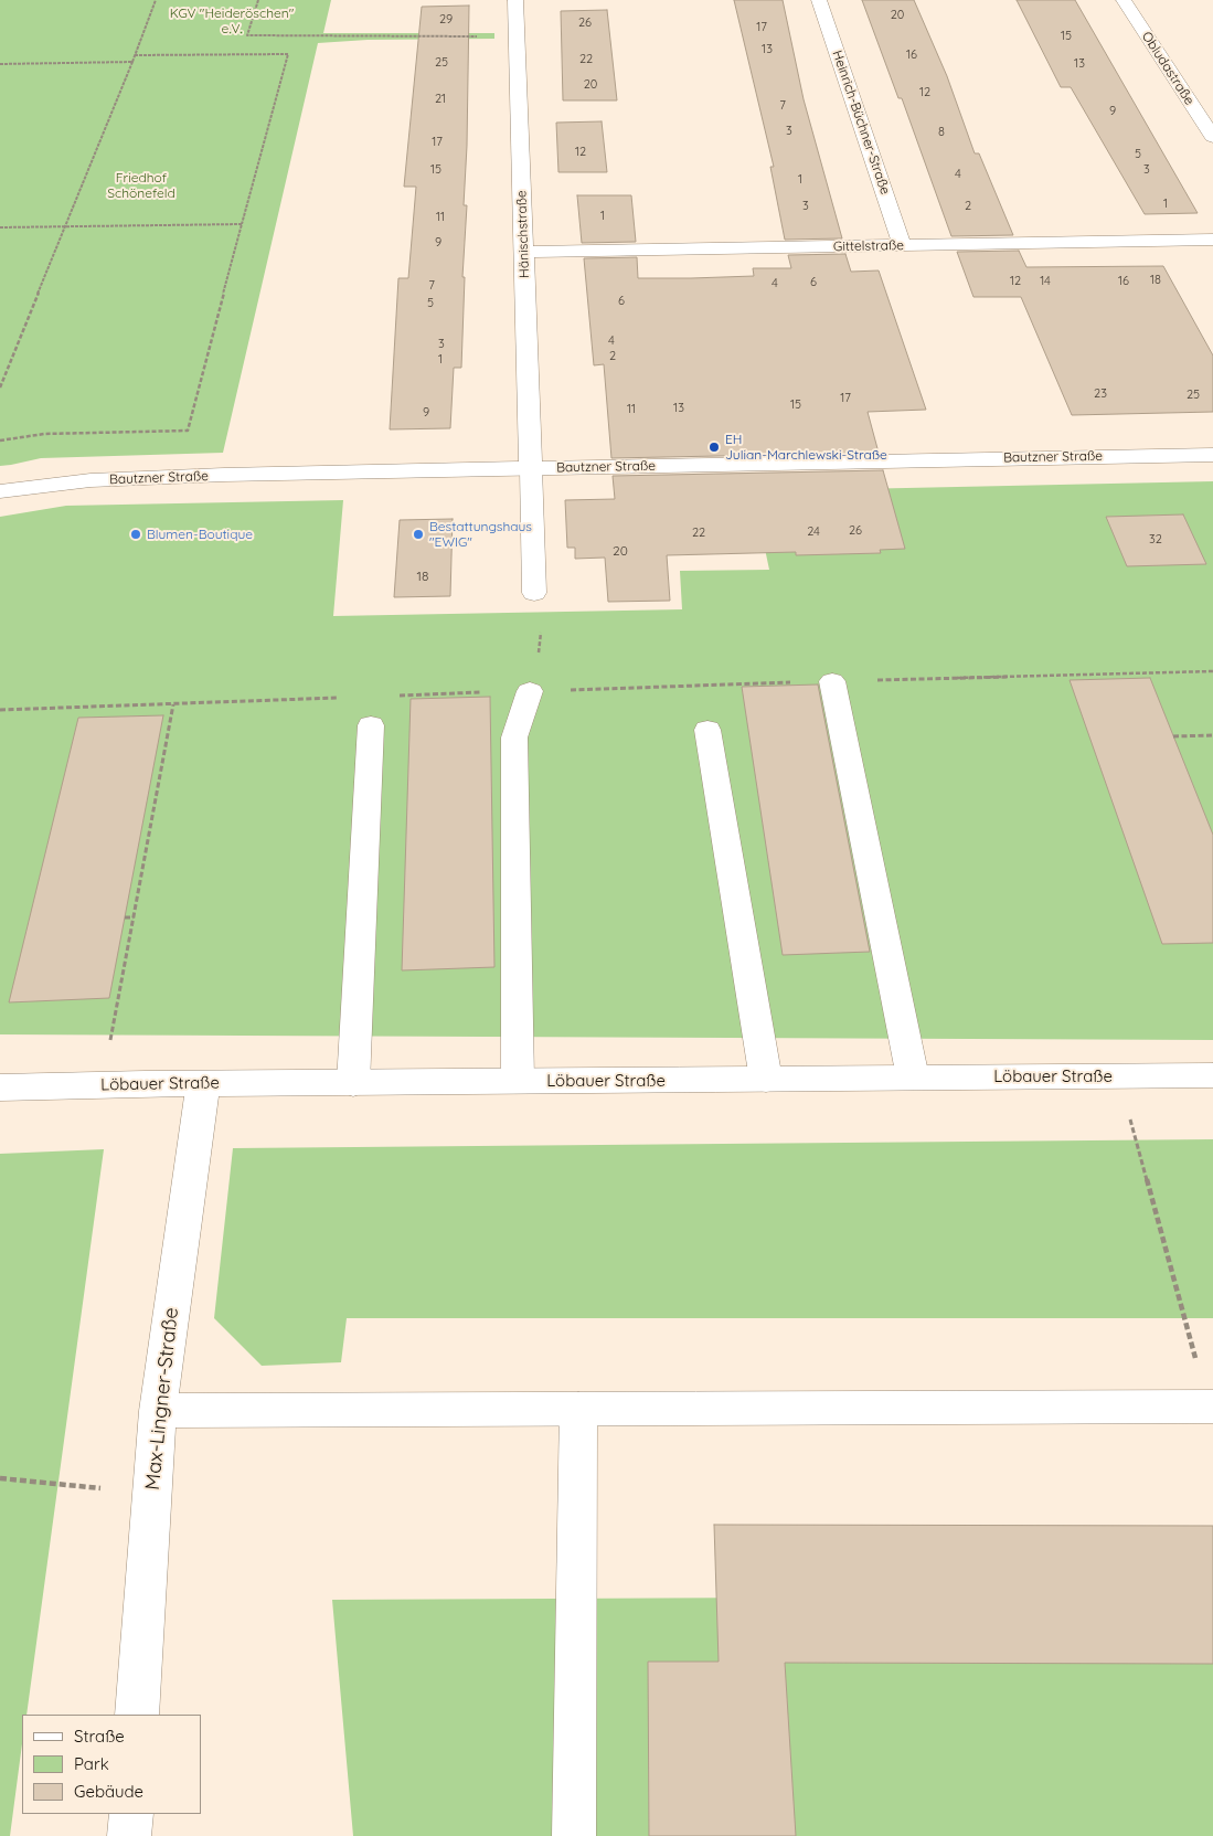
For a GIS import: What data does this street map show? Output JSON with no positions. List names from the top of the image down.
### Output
{
  "streets": {
    "street": [
      "Obludastraße",
      "Heinrich-Büchner-Straße",
      "Hänischstraße",
      "Gittelstraße",
      "Bautzner Straße",
      "Löbauer Straße",
      "Max-Lingner-Straße"
    ]
  },
  "crossings": [
    ["Heinrich-Büchner-Straße", "Gittelstraße"],
    ["Hänischstraße", "Gittelstraße"],
    ["Hänischstraße", "Bautzner Straße"],
    ["Löbauer Straße", "Max-Lingner-Straße"]
  ],
  "parks": ["KGV \"Heideröschen\" e.V.", "Friedhof Schönefeld"],
  "places": ["EH Julian-Marchlewski-Straße", "Blumen-Boutique", "Bestattungshaus \"EWIG\""],
  "house_numbers": [
    "20",
    "29",
    "26",
    "17",
    "15",
    "13",
    "16",
    "22",
    "25",
    "13",
    "20",
    "12",
    "21",
    "7",
    "9",
    "3",
    "8",
    "17",
    "12",
    "5",
    "15",
    "3",
    "4",
    "1",
    "1",
    "3",
    "2",
    "1",
    "11",
    "9",
    "18",
    "12",
    "14",
    "16",
    "6",
    "4",
    "7",
    "6",
    "5",
    "4",
    "3",
    "2",
    "1",
    "23",
    "25",
    "17",
    "15",
    "13",
    "11",
    "9",
    "26",
    "24",
    "22",
    "32",
    "20",
    "18"
  ],
  "legend": ["Straße", "Park", "Gebäude"]
}
